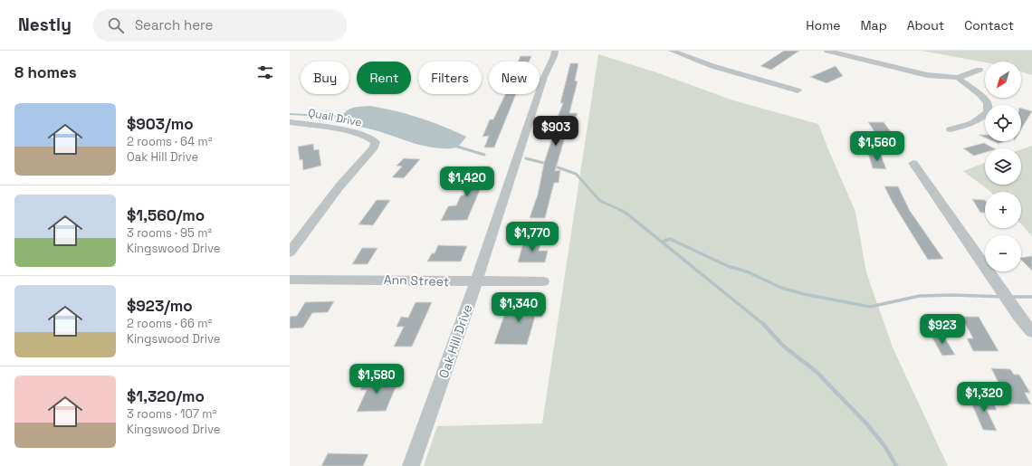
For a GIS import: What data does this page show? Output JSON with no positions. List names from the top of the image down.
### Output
{
  "streets": {
    "street": ["Quail Drive", "Ann Street", "Oak Hill Drive"]
  },
  "crossings": [
    ["Ann Street", "Oak Hill Drive"]
  ],
  "north": "bottom left",
  "page": {
    "header": "Nestly",
    "search": "Search here",
    "nav": [
      "Home",
      "Map",
      "About",
      "Contact"
    ],
    "heading": "8 homes",
    "map_buttons": ["+", "−"],
    "chip": [
      "Buy",
      "Rent",
      "Filters",
      "New"
    ],
    "list": [
      {
        "name": "$903/mo",
        "note": "2 rooms · 64 m² · Oak Hill Drive"
      },
      {
        "name": "$1,560/mo",
        "note": "3 rooms · 95 m² · Kingswood Drive"
      },
      {
        "name": "$923/mo",
        "note": "2 rooms · 66 m² · Kingswood Drive"
      },
      {
        "name": "$1,320/mo",
        "note": "3 rooms · 107 m² · Kingswood Drive"
      }
    ],
    "price": [
      "$903",
      "$1,560",
      "$1,420",
      "$1,770",
      "$1,340",
      "$923",
      "$1,580",
      "$1,320"
    ]
  }
}
